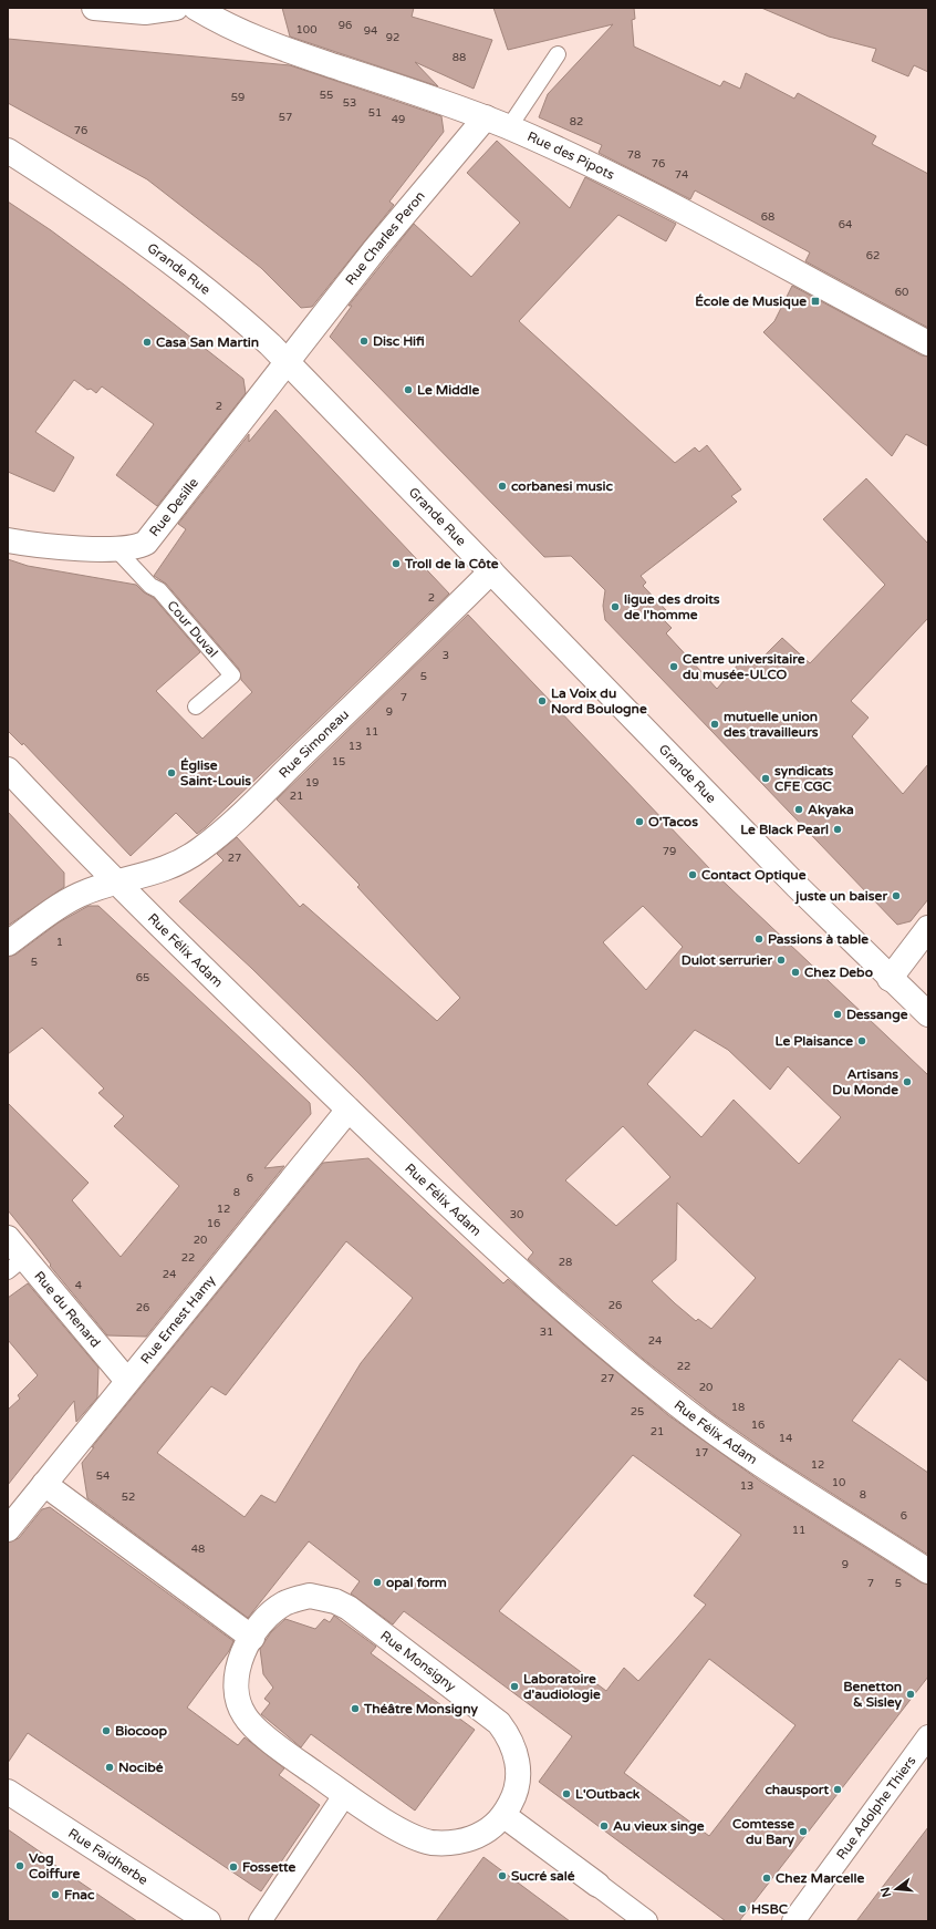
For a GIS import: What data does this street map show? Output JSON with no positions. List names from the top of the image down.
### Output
{
  "streets": {
    "street": [
      "Rue des Pipots",
      "Rue Charles Peron",
      "Grande Rue",
      "Rue Desille",
      "Rue Simoneau",
      "Rue Félix Adam",
      "Rue du Renard",
      "Rue Ernest Hamy",
      "Rue Monsigny",
      "Rue Adolphe Thiers",
      "Rue Faidherbe"
    ],
    "lane": ["Cour Duval"]
  },
  "crossings": [
    ["Rue des Pipots", "Rue Charles Peron"],
    ["Rue Charles Peron", "Grande Rue"],
    ["Rue Charles Peron", "Rue Desille"],
    ["Grande Rue", "Rue Desille"],
    ["Grande Rue", "Rue Simoneau"],
    ["Rue Desille", "Cour Duval"],
    ["Rue Simoneau", "Rue Félix Adam"],
    ["Rue Félix Adam", "Rue Ernest Hamy"],
    ["Rue du Renard", "Rue Ernest Hamy"]
  ],
  "places": {
    "transit": ["École de Musique"],
    "other": [
      "Disc Hifi",
      "Casa San Martin",
      "Le Middle",
      "corbanesi music",
      "Troll de la Côte",
      "ligue des droits de l'homme",
      "Centre universitaire du musée-ULCO",
      "La Voix du Nord Boulogne",
      "mutuelle union des travailleurs",
      "Église Saint-Louis",
      "syndicats CFE CGC",
      "Akyaka",
      "O'Tacos",
      "Le Black Pearl",
      "Contact Optique",
      "juste un baiser",
      "Passions à table",
      "Dulot serrurier",
      "Chez Debo",
      "Dessange",
      "Le Plaisance",
      "Artisans Du Monde",
      "opal form",
      "Laboratoire d'audiologie",
      "Benetton & Sisley",
      "Théâtre Monsigny",
      "Biocoop",
      "Nocibé",
      "chausport",
      "L'Outback",
      "Au vieux singe",
      "Comtesse du Bary",
      "Vog Coiffure",
      "Fossette",
      "Sucré salé",
      "Chez Marcelle",
      "Fnac",
      "HSBC"
    ]
  },
  "house_numbers": [
    "96",
    "100",
    "94",
    "92",
    "88",
    "55",
    "59",
    "53",
    "51",
    "57",
    "49",
    "82",
    "76",
    "78",
    "76",
    "74",
    "68",
    "64",
    "62",
    "60",
    "2",
    "2",
    "3",
    "5",
    "7",
    "9",
    "11",
    "13",
    "15",
    "19",
    "21",
    "79",
    "27",
    "1",
    "5",
    "65",
    "6",
    "8",
    "12",
    "30",
    "16",
    "20",
    "22",
    "28",
    "24",
    "4",
    "26",
    "26",
    "31",
    "24",
    "22",
    "27",
    "20",
    "18",
    "25",
    "16",
    "21",
    "14",
    "17",
    "12",
    "54",
    "10",
    "13",
    "8",
    "52",
    "6",
    "11",
    "48",
    "9",
    "7",
    "5"
  ],
  "north": "left"
}
